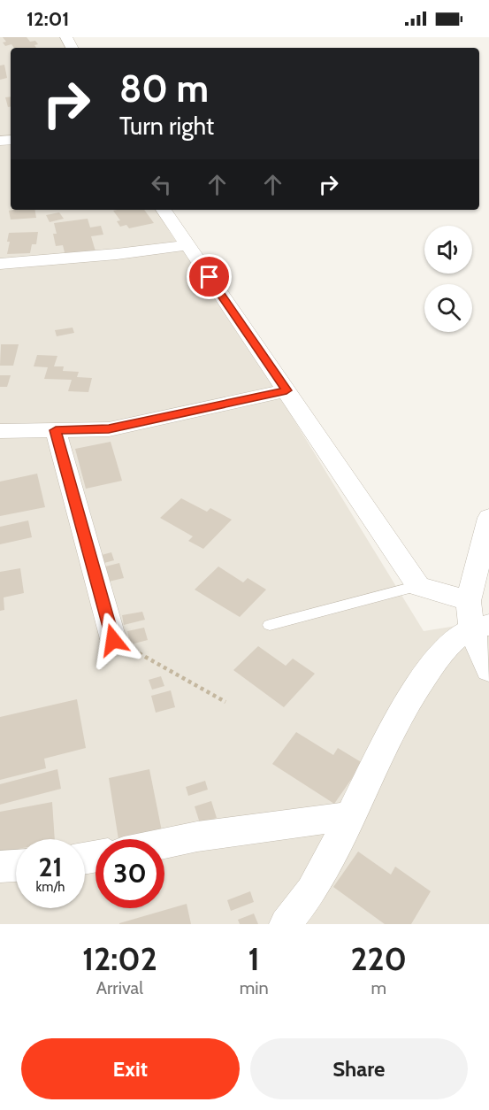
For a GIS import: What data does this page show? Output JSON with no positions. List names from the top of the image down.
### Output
{
  "page": {
    "status": "12:01",
    "turn": ["80 m", "Turn right"],
    "speed": "21 km/h",
    "limit": "30",
    "eta": [
      "12:02",
      "Arrival",
      "1",
      "min",
      "220",
      "m"
    ],
    "buttons": ["Exit", "Share"]
  }
}
